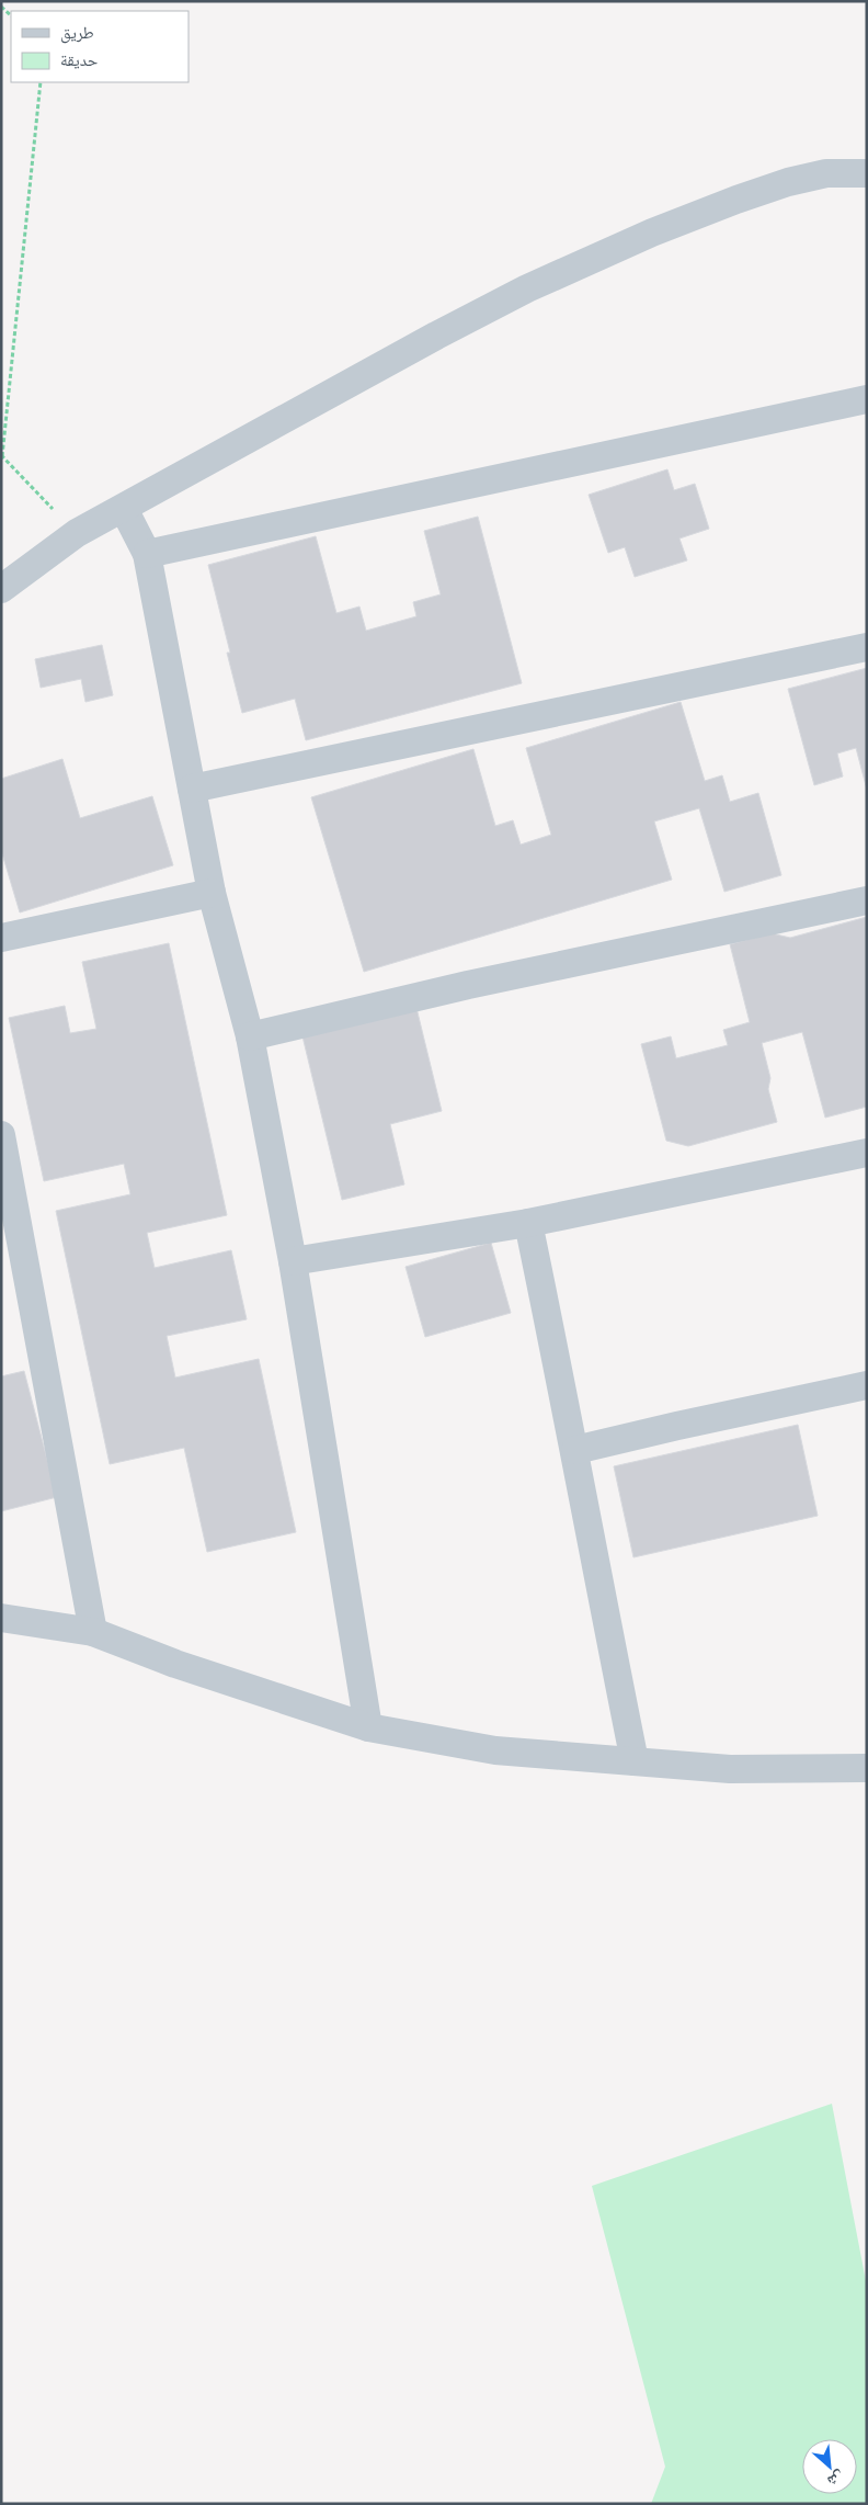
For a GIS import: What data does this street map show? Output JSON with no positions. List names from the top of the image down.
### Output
{
  "legend": ["طريق", "حديقة"],
  "north": "bottom right"
}
